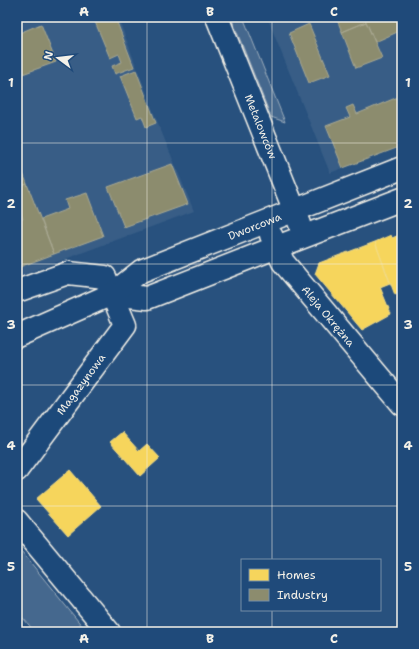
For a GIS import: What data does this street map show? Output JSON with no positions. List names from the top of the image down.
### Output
{
  "streets": {
    "street": [
      "Metalowców",
      "Dworcowa",
      "Aleja Okrężna",
      "Magazynowa"
    ]
  },
  "crossings": [
    ["Metalowców", "Dworcowa"],
    ["Dworcowa", "Aleja Okrężna"],
    ["Dworcowa", "Magazynowa"]
  ],
  "legend": ["Homes", "Industry"],
  "north": "left",
  "grid": {
    "columns": ["A", "B", "C"],
    "rows": [
      "1",
      "2",
      "3",
      "4",
      "5"
    ]
  }
}
